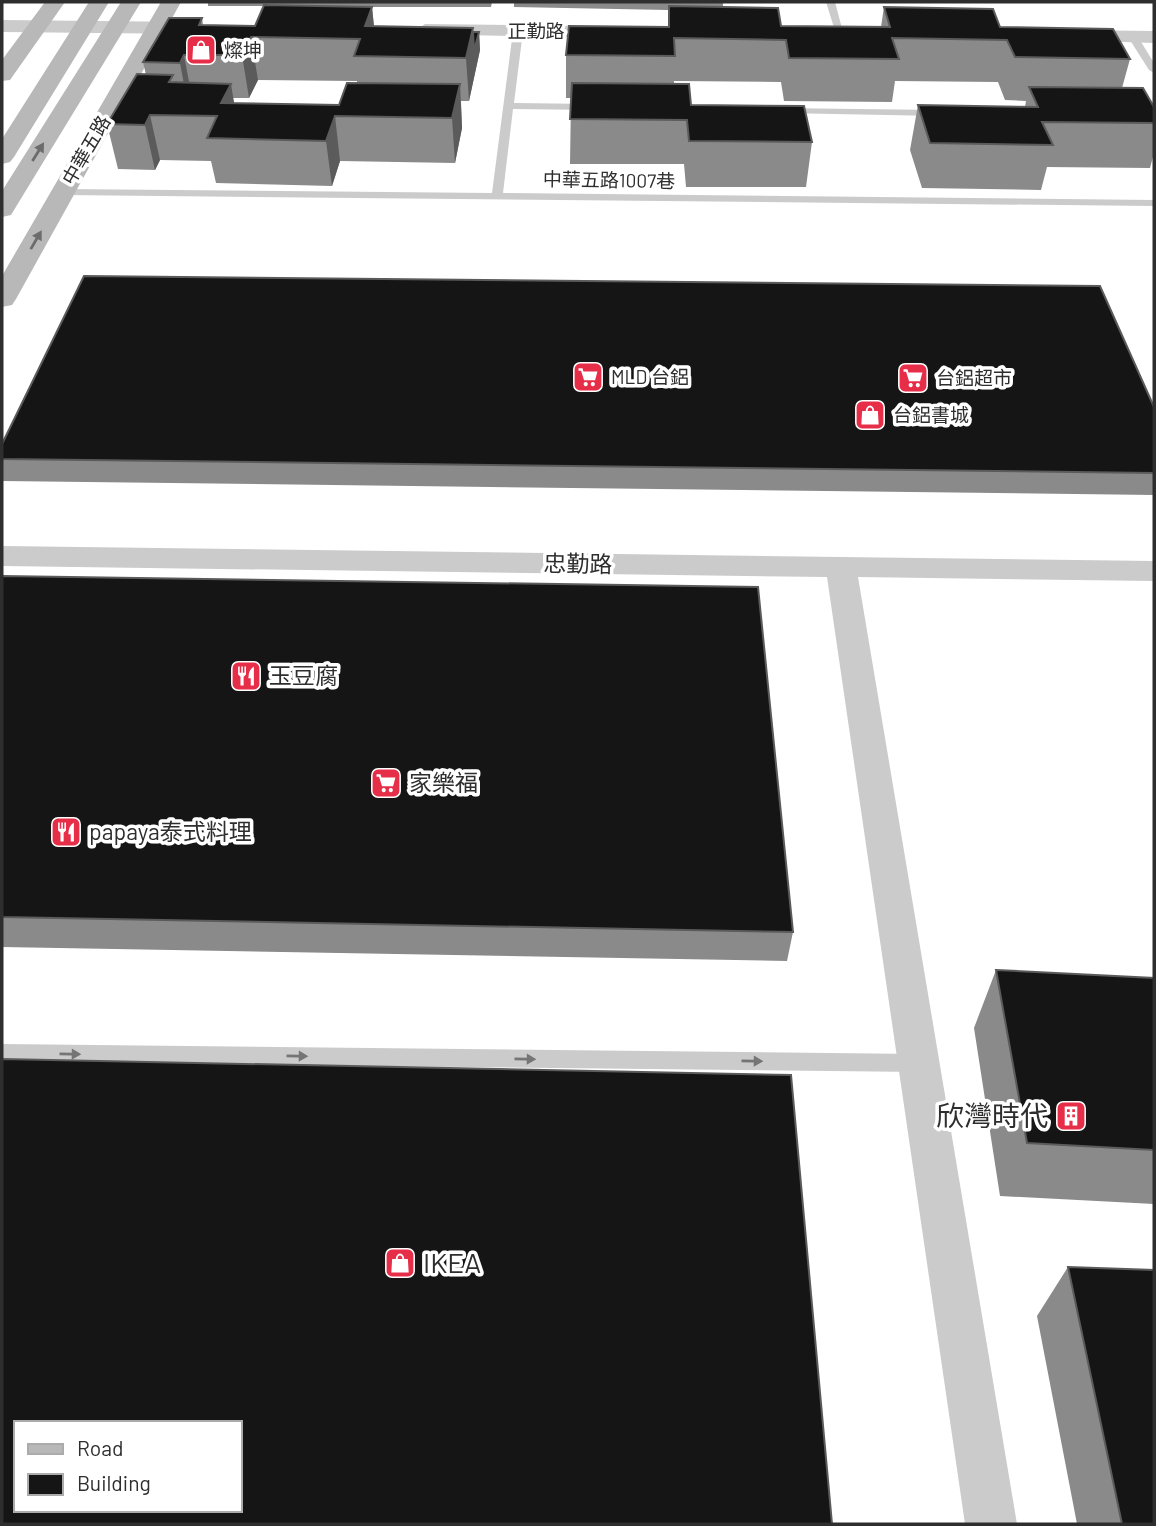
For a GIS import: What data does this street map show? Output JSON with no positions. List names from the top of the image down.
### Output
{
  "streets": {
    "main road": ["中華五路"],
    "street": ["正勤路", "忠勤路"],
    "lane": ["中華五路1007巷"]
  },
  "crossings": [
    ["中華五路", "中華五路1007巷"]
  ],
  "places": {
    "shop": ["燦坤", "台鋁書城", "IKEA"],
    "supermarket": ["MLD 台鋁", "台鋁超市", "家樂福"],
    "restaurant": ["玉豆腐", "papaya泰式料理"],
    "building": ["欣灣時代"]
  },
  "legend": ["Road", "Building"]
}
